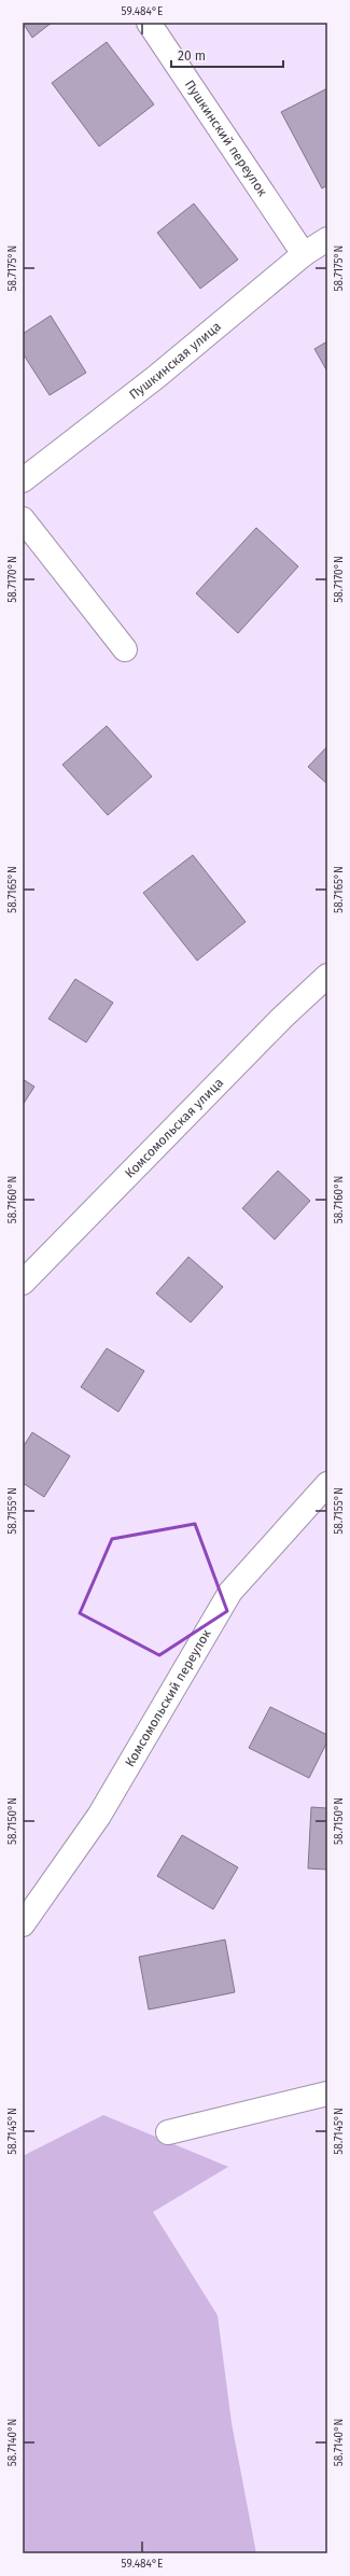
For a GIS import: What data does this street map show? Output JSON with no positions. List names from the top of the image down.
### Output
{
  "streets": {
    "street": [
      "Пушкинский переулок",
      "Пушкинская улица",
      "Комсомольская улица",
      "Комсомольский переулок"
    ]
  },
  "crossings": [
    ["Пушкинский переулок", "Пушкинская улица"]
  ],
  "scale_bar": "20 m",
  "coordinates": [
    "59.484°E",
    "58.7175°N",
    "58.7170°N",
    "58.7165°N",
    "58.7160°N",
    "58.7155°N",
    "58.7150°N",
    "58.7145°N",
    "58.7140°N"
  ]
}
